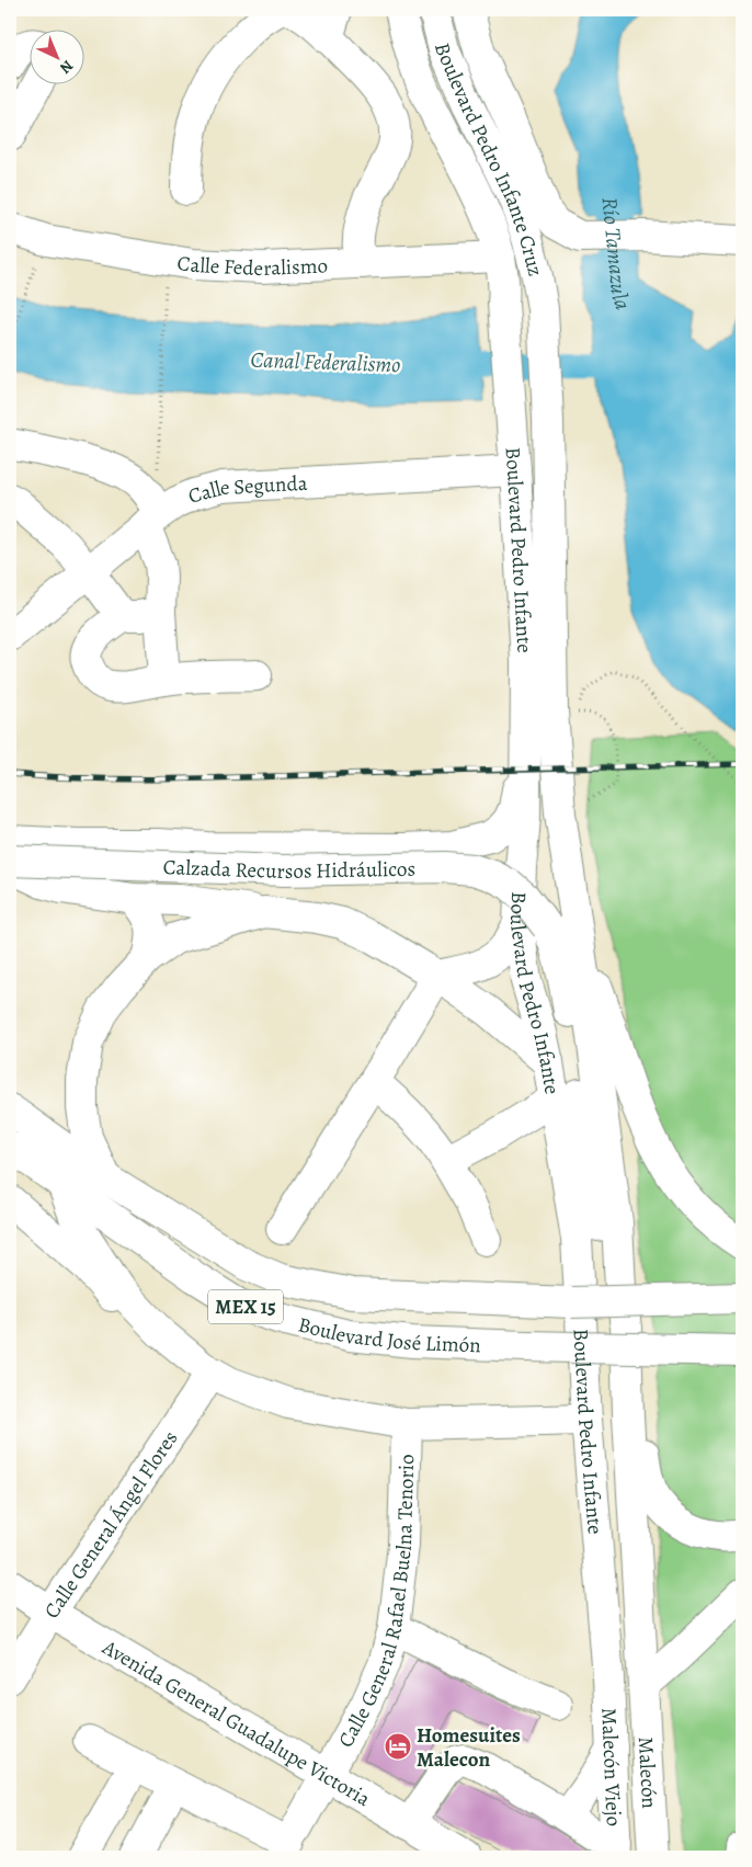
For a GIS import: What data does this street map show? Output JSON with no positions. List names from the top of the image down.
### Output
{
  "streets": {
    "main road": [
      "Boulevard Pedro Infante Cruz",
      "Calle Federalismo",
      "Calle Segunda",
      "Boulevard Pedro Infante",
      "Calzada Recursos Hidráulicos",
      "MEX 15",
      "Boulevard José Limón",
      "Calle General Ángel Flores",
      "Calle General Rafael Buelna Tenorio",
      "Avenida General Guadalupe Victoria",
      "Malecón Viejo",
      "Malecón"
    ]
  },
  "crossings": [
    ["Boulevard Pedro Infante Cruz", "Calle Federalismo"],
    ["Boulevard Pedro Infante Cruz", "Boulevard Pedro Infante"],
    ["Calle Segunda", "Boulevard Pedro Infante"],
    ["Boulevard Pedro Infante", "Calzada Recursos Hidráulicos"],
    ["Boulevard Pedro Infante", "Malecón Viejo"],
    ["Boulevard Pedro Infante", "Malecón"],
    ["Calle General Ángel Flores", "Avenida General Guadalupe Victoria"],
    ["Calle General Rafael Buelna Tenorio", "Avenida General Guadalupe Victoria"]
  ],
  "water": ["Río Tamazula", "Canal Federalismo"],
  "places": {
    "hotel": ["Homesuites Malecon"]
  },
  "north": "bottom right"
}
